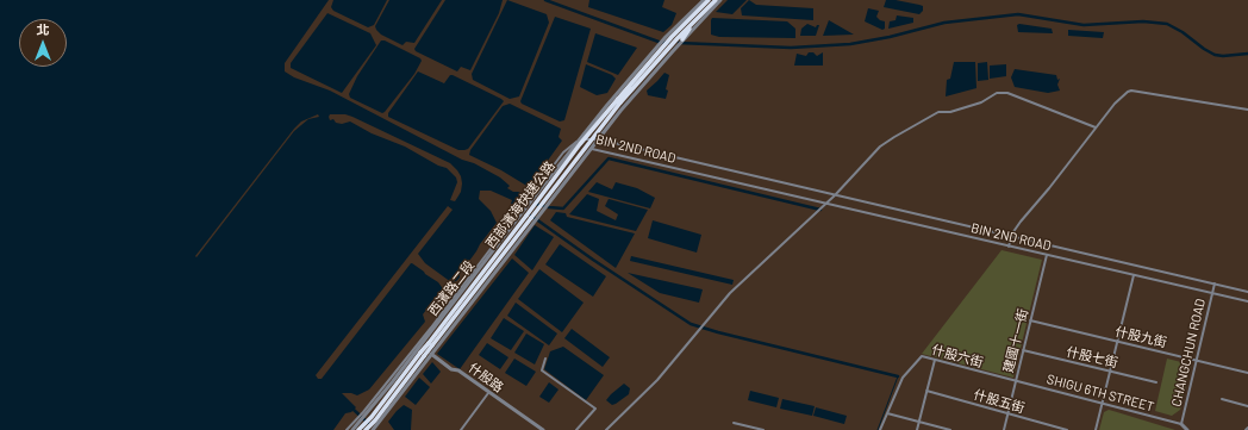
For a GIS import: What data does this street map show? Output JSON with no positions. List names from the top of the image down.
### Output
{
  "streets": {
    "highway": ["西部濱海快速公路"],
    "street": [
      "BIN 2ND ROAD",
      "西濱路二段",
      "什股九街",
      "建國十一街",
      "CHANGCHUN ROAD",
      "什股六街",
      "什股七街",
      "什股路",
      "SHIGU 6TH STREET",
      "什股五街"
    ]
  },
  "crossings": [
    ["BIN 2ND ROAD", "西濱路二段"],
    ["BIN 2ND ROAD", "建國十一街"],
    ["BIN 2ND ROAD", "CHANGCHUN ROAD"],
    ["西部濱海快速公路", "西濱路二段"],
    ["西濱路二段", "什股路"],
    ["什股九街", "建國十一街"],
    ["什股九街", "CHANGCHUN ROAD"],
    ["建國十一街", "什股六街"],
    ["建國十一街", "什股七街"],
    ["建國十一街", "SHIGU 6TH STREET"],
    ["建國十一街", "什股五街"],
    ["CHANGCHUN ROAD", "SHIGU 6TH STREET"],
    ["什股六街", "SHIGU 6TH STREET"]
  ],
  "north": "top"
}
